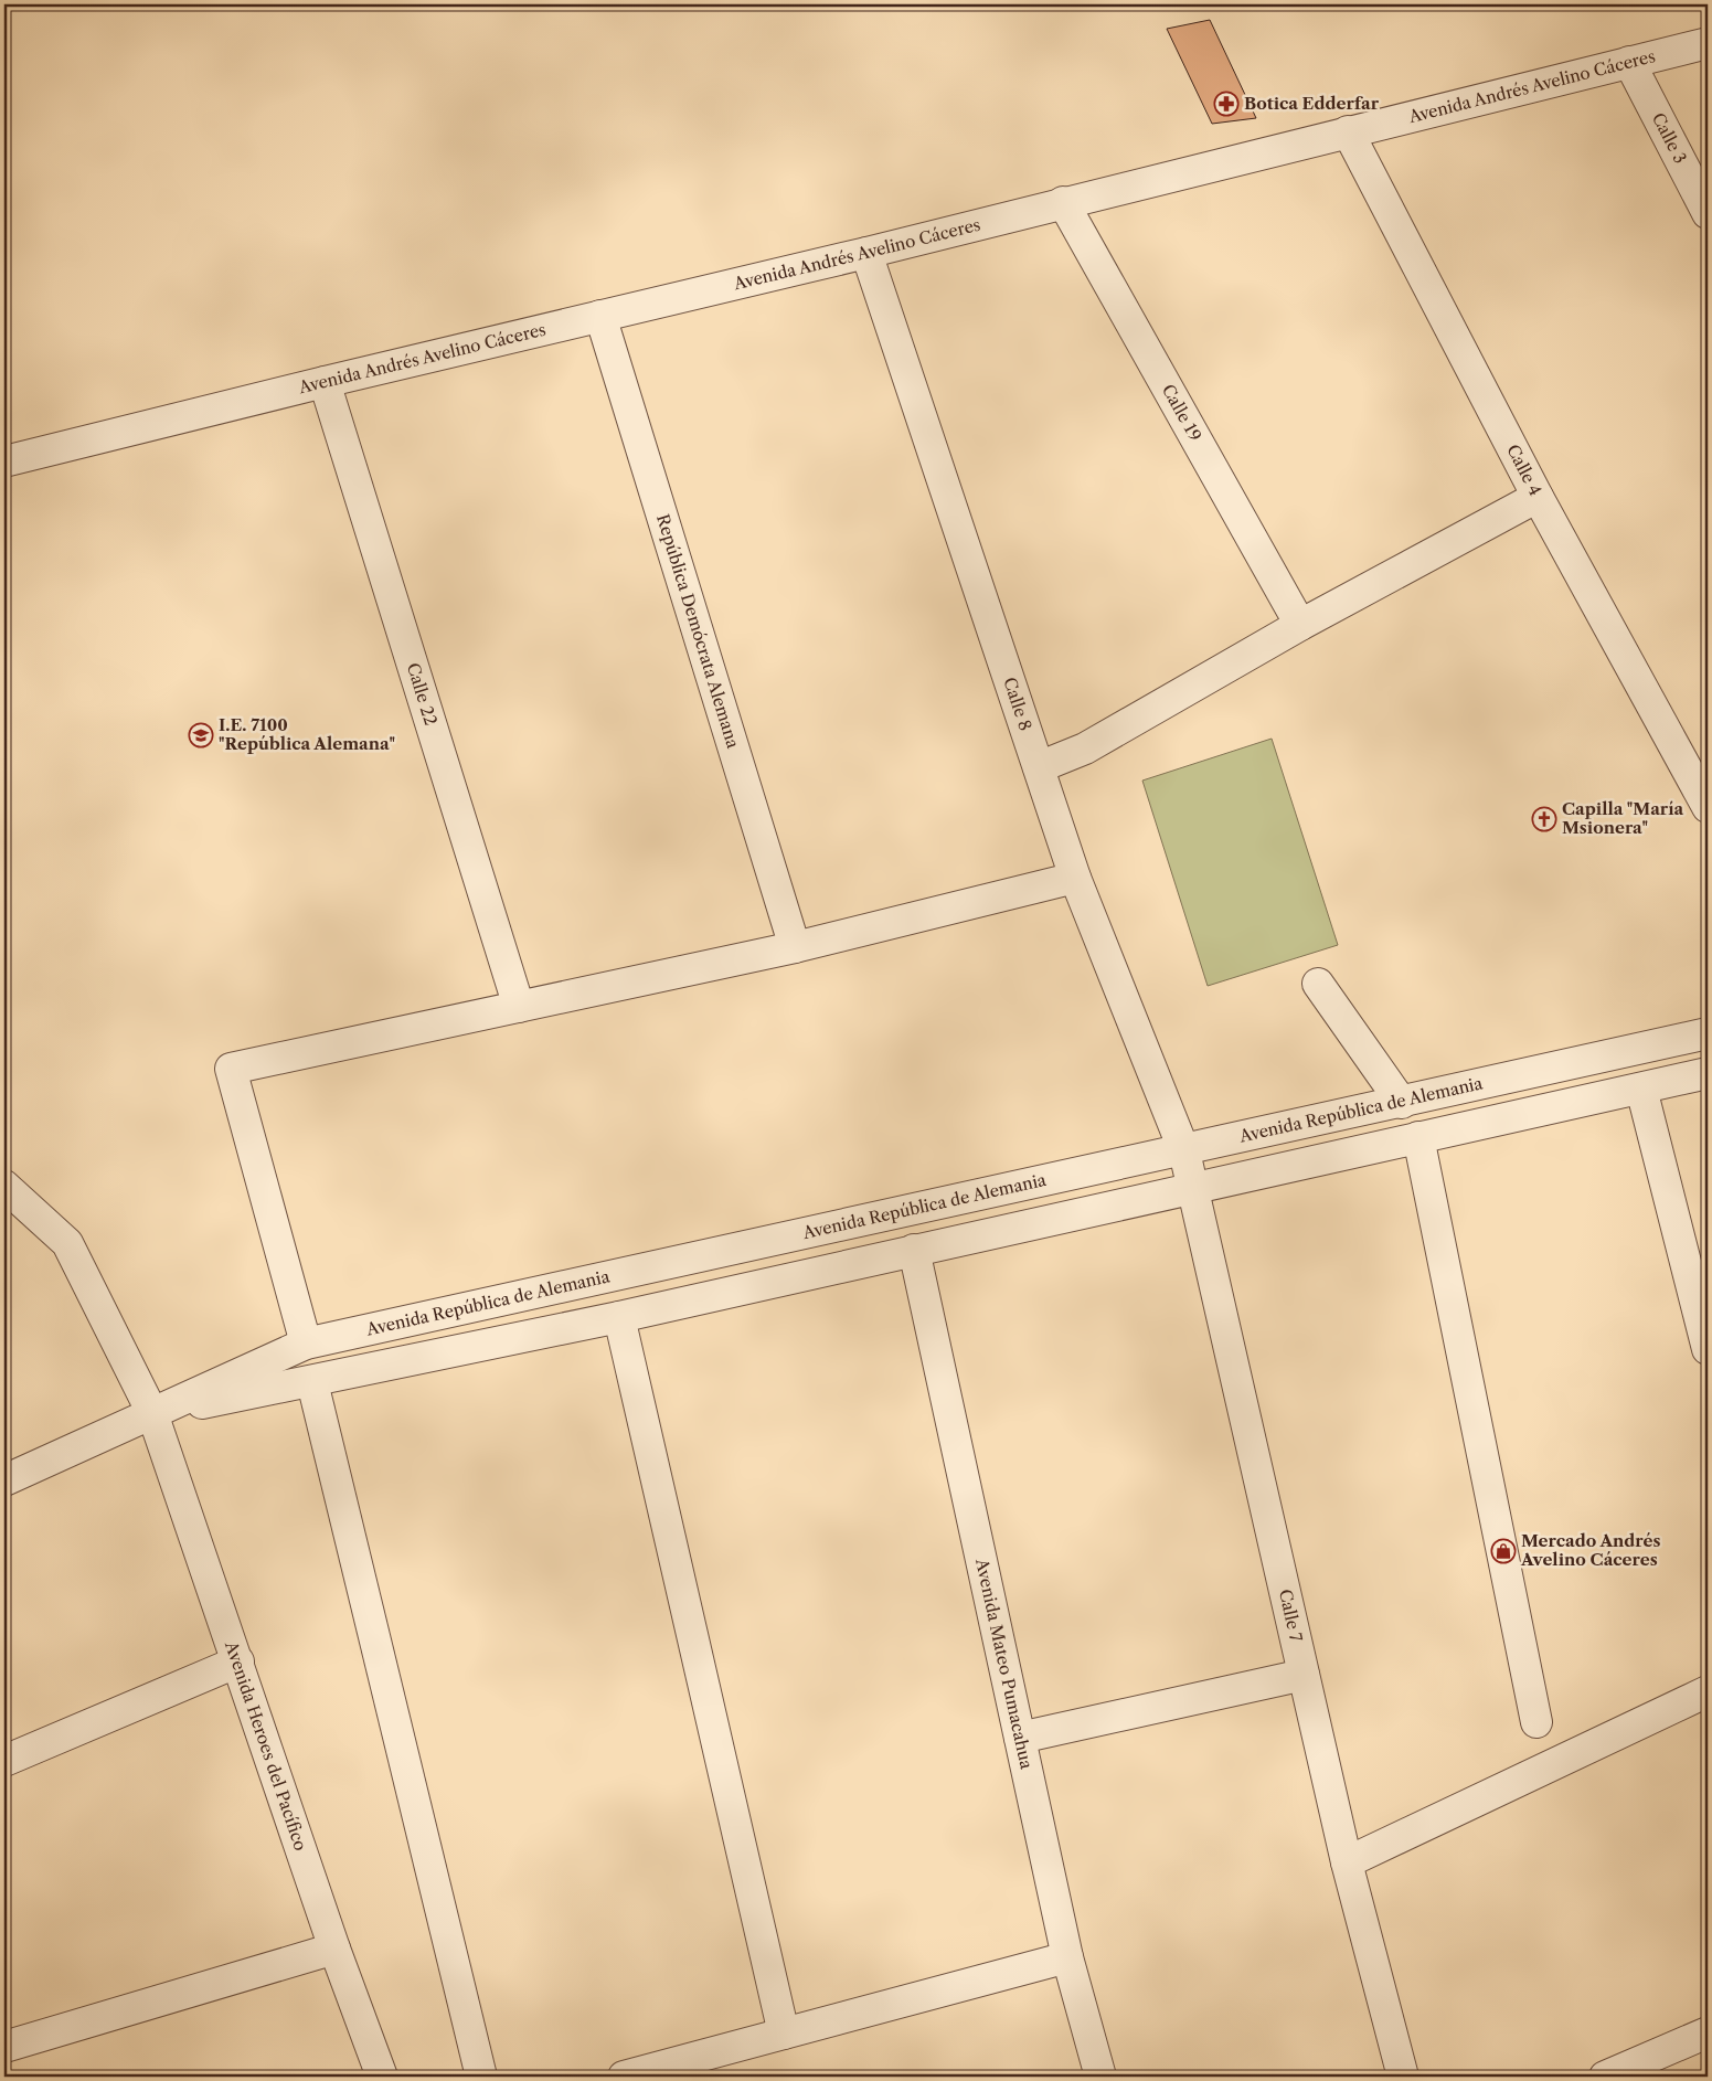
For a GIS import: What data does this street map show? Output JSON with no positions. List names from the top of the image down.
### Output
{
  "streets": {
    "street": [
      "Avenida Andrés Avelino Cáceres",
      "Calle 3",
      "Calle 19",
      "Calle 4",
      "República Demócrata Alemana",
      "Calle 22",
      "Calle 8",
      "Avenida República de Alemania",
      "Calle 7",
      "Avenida Mateo Pumacahua",
      "Avenida Heroes del Pacífico"
    ]
  },
  "crossings": [
    ["Avenida Andrés Avelino Cáceres", "Calle 3"],
    ["Avenida Andrés Avelino Cáceres", "Calle 19"],
    ["Avenida Andrés Avelino Cáceres", "Calle 4"],
    ["Avenida Andrés Avelino Cáceres", "República Demócrata Alemana"],
    ["Avenida Andrés Avelino Cáceres", "Calle 22"],
    ["Avenida Andrés Avelino Cáceres", "Calle 8"],
    ["Calle 8", "Avenida República de Alemania"],
    ["Calle 8", "Calle 7"],
    ["Avenida República de Alemania", "Calle 7"],
    ["Avenida República de Alemania", "Avenida Mateo Pumacahua"],
    ["Avenida República de Alemania", "Avenida Heroes del Pacífico"]
  ],
  "places": {
    "pharmacy": ["Botica Edderfar"],
    "school or university": ["I.E. 7100 \"República Alemana\""],
    "church": ["Capilla \"María Msionera\""],
    "shop": ["Mercado Andrés Avelino Cáceres"]
  }
}
